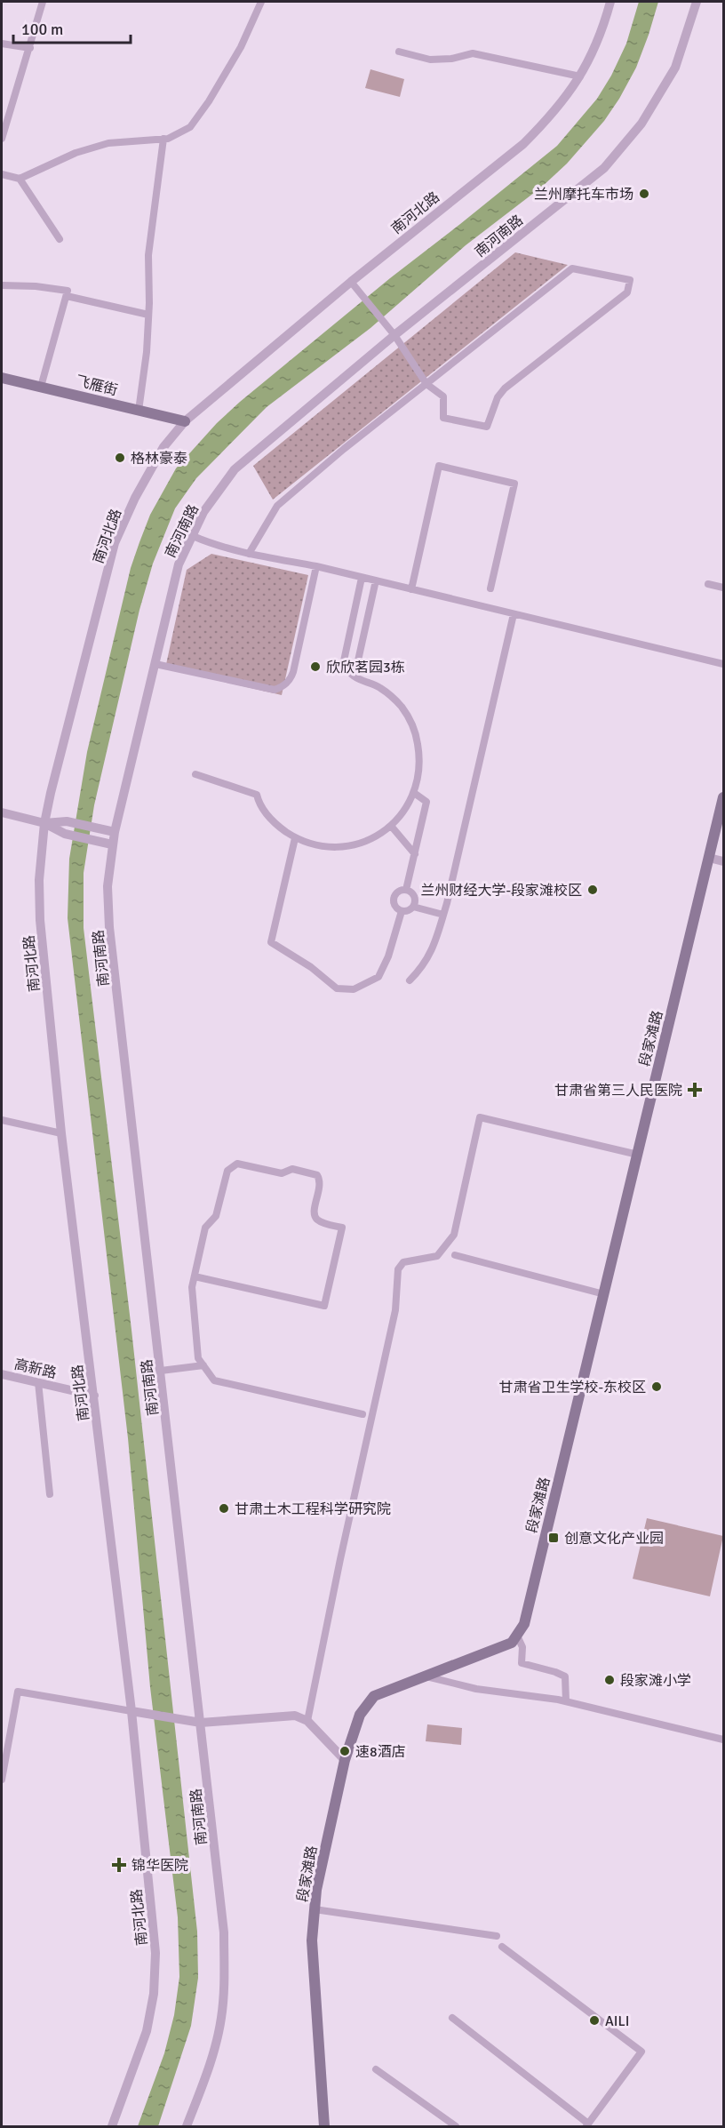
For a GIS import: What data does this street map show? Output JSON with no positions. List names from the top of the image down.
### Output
{
  "streets": {
    "main road": ["飞雁街", "段家滩路"],
    "street": ["南河北路", "南河南路", "高新路"]
  },
  "crossings": [
    ["南河北路", "飞雁街"],
    ["南河北路", "高新路"]
  ],
  "places": {
    "other": [
      "兰州摩托车市场",
      "格林豪泰",
      "欣欣茗园3栋",
      "兰州财经大学-段家滩校区",
      "甘肃省卫生学校-东校区",
      "甘肃土木工程科学研究院",
      "段家滩小学",
      "速8酒店",
      "AILI"
    ],
    "health": ["甘肃省第三人民医院", "锦华医院"],
    "transit": ["创意文化产业园"]
  },
  "scale_bar": "100 m"
}
